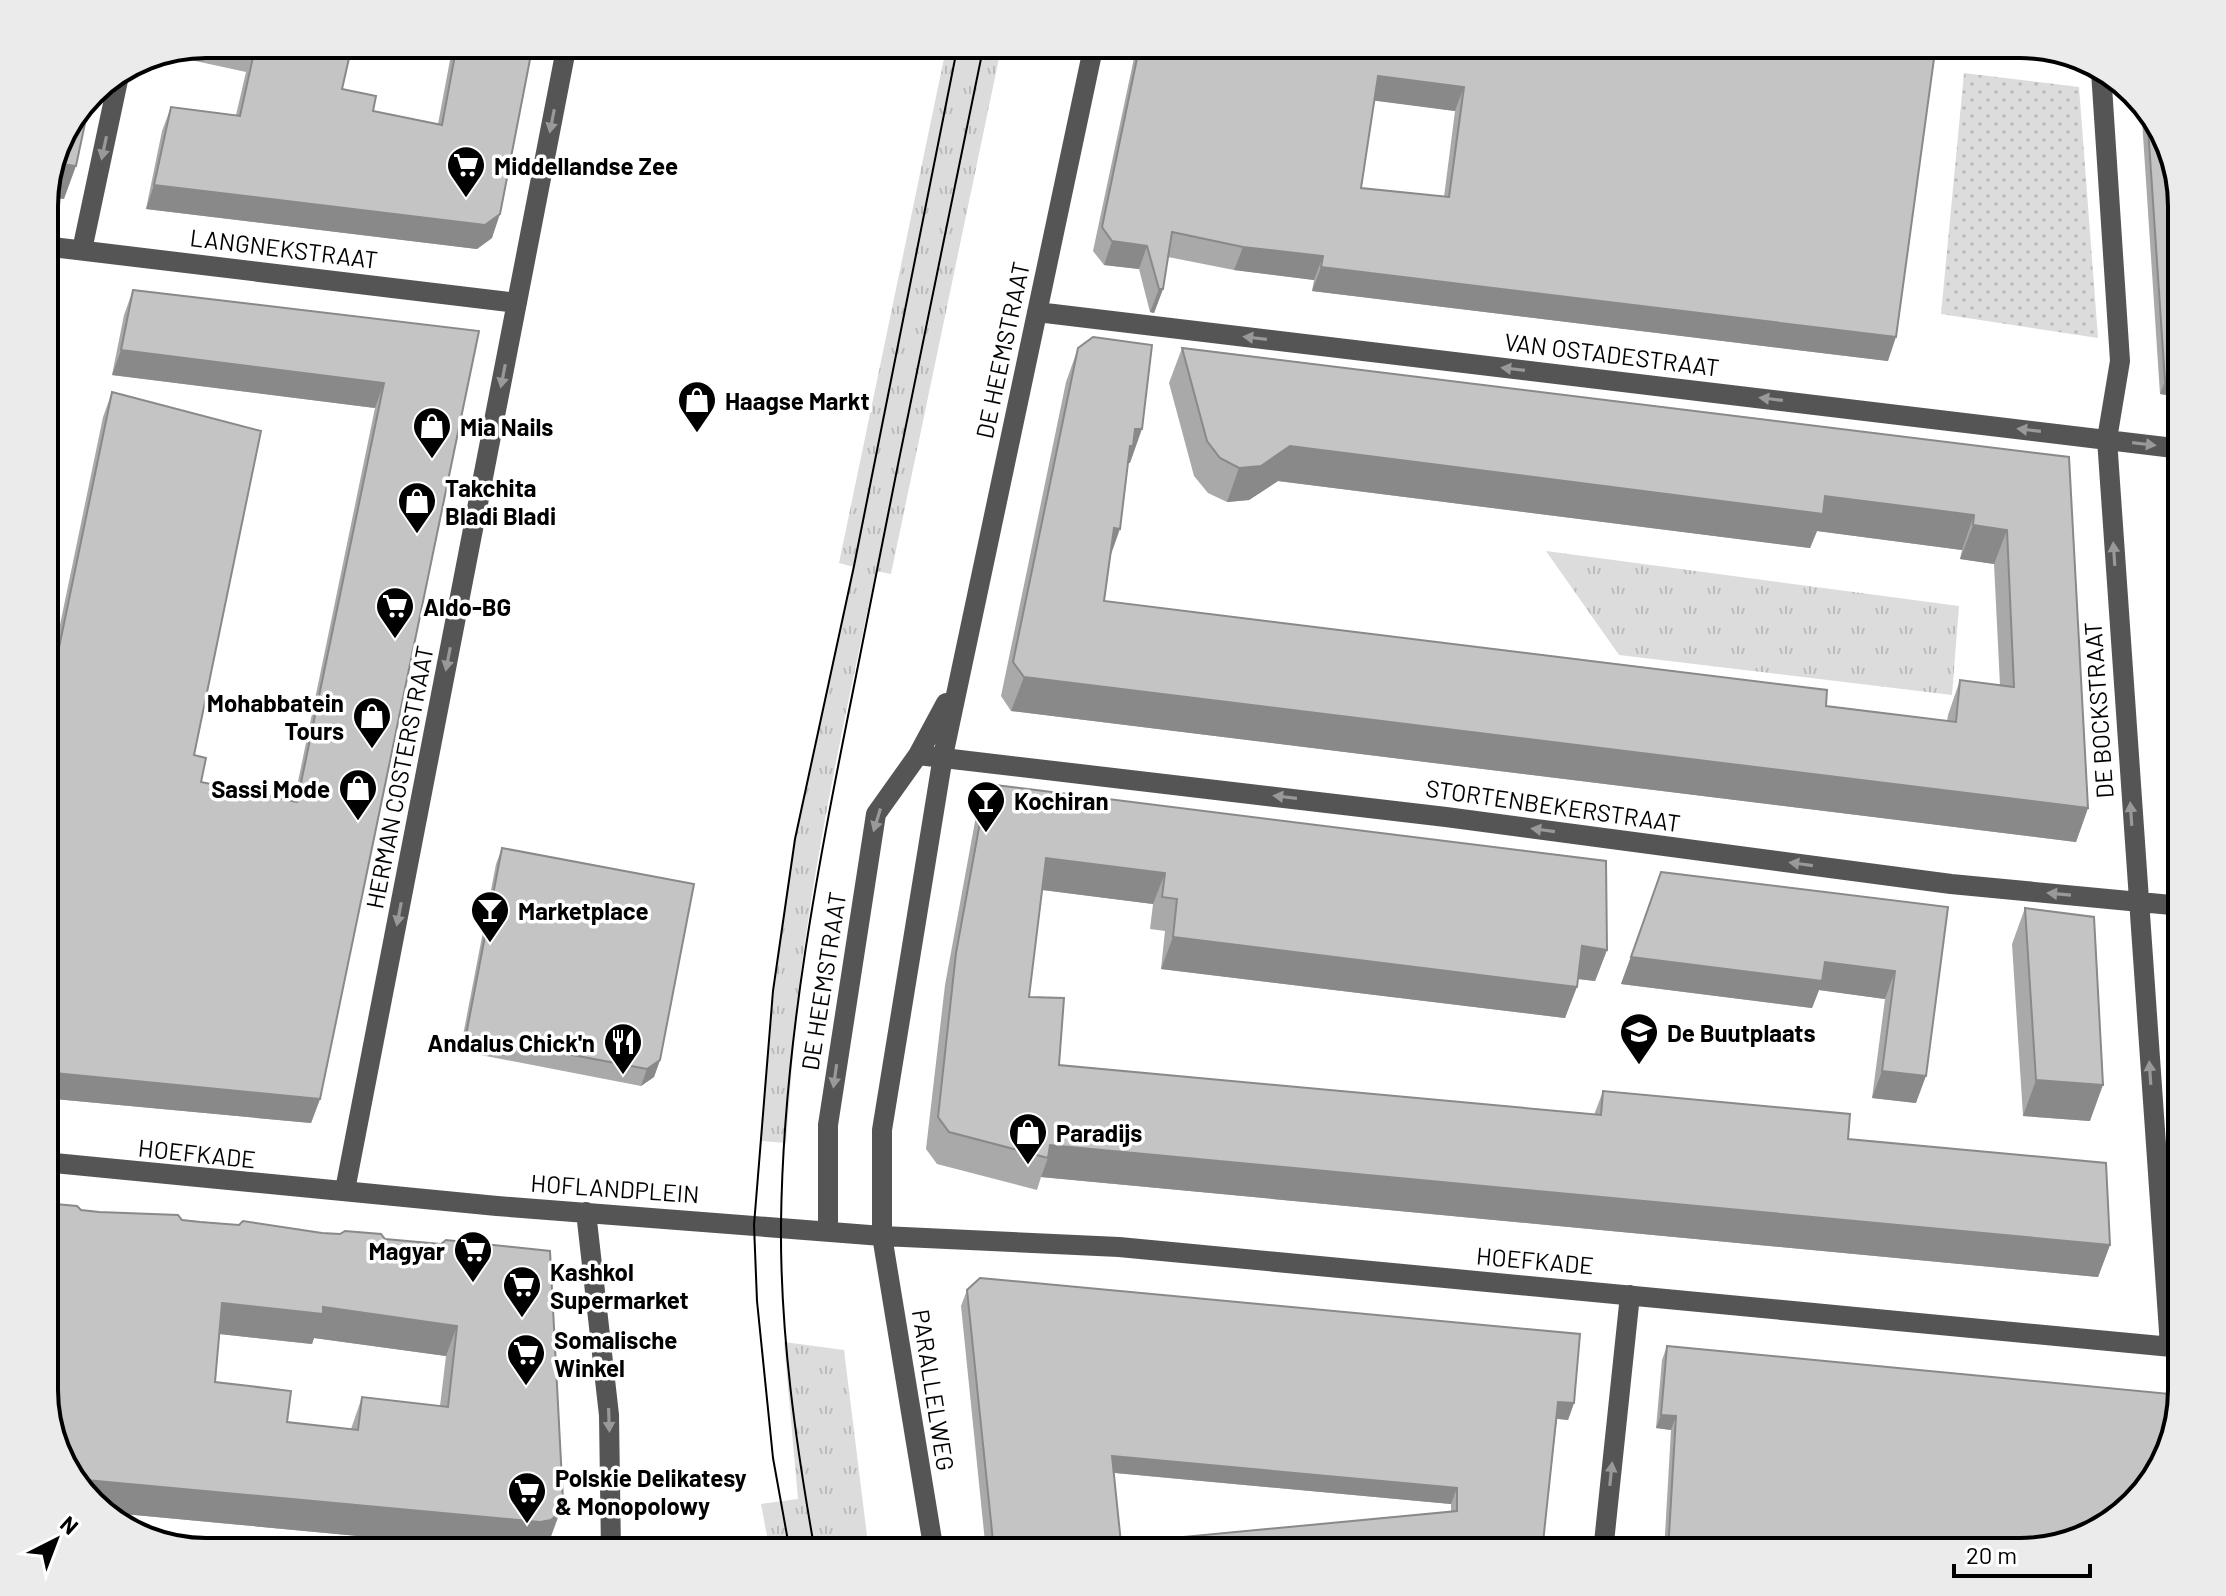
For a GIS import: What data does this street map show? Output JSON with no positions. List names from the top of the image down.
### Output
{
  "streets": {
    "street": [
      "LANGNEKSTRAAT",
      "DE HEEMSTRAAT",
      "VAN OSTADESTRAAT",
      "DE BOCKSTRAAT",
      "HERMAN COSTERSTRAAT",
      "STORTENBEKERSTRAAT",
      "HOEFKADE",
      "HOFLANDPLEIN",
      "PARALLELWEG"
    ]
  },
  "crossings": [
    ["LANGNEKSTRAAT", "HERMAN COSTERSTRAAT"],
    ["DE HEEMSTRAAT", "VAN OSTADESTRAAT"],
    ["DE HEEMSTRAAT", "STORTENBEKERSTRAAT"],
    ["DE HEEMSTRAAT", "HOEFKADE"],
    ["DE HEEMSTRAAT", "HOFLANDPLEIN"],
    ["DE HEEMSTRAAT", "PARALLELWEG"],
    ["VAN OSTADESTRAAT", "DE BOCKSTRAAT"],
    ["DE BOCKSTRAAT", "STORTENBEKERSTRAAT"],
    ["HERMAN COSTERSTRAAT", "HOEFKADE"],
    ["HERMAN COSTERSTRAAT", "HOFLANDPLEIN"],
    ["HOEFKADE", "HOFLANDPLEIN"],
    ["HOEFKADE", "PARALLELWEG"],
    ["HOFLANDPLEIN", "PARALLELWEG"]
  ],
  "one_way": [
    "VAN OSTADESTRAAT",
    "DE BOCKSTRAAT",
    "HERMAN COSTERSTRAAT",
    "STORTENBEKERSTRAAT"
  ],
  "places": {
    "supermarket": [
      "Middellandse Zee",
      "Aldo-BG",
      "Magyar",
      "Kashkol Supermarket",
      "Somalische Winkel",
      "Polskie Delikatesy & Monopolowy"
    ],
    "shop": [
      "Haagse Markt",
      "Mia Nails",
      "Takchita Bladi Bladi",
      "Mohabbatein Tours",
      "Sassi Mode",
      "Paradijs"
    ],
    "bar": ["Kochiran", "Marketplace"],
    "school or university": ["De Buutplaats"],
    "restaurant": ["Andalus Chick'n"]
  },
  "scale_bar": "20 m",
  "north": "top right"
}
